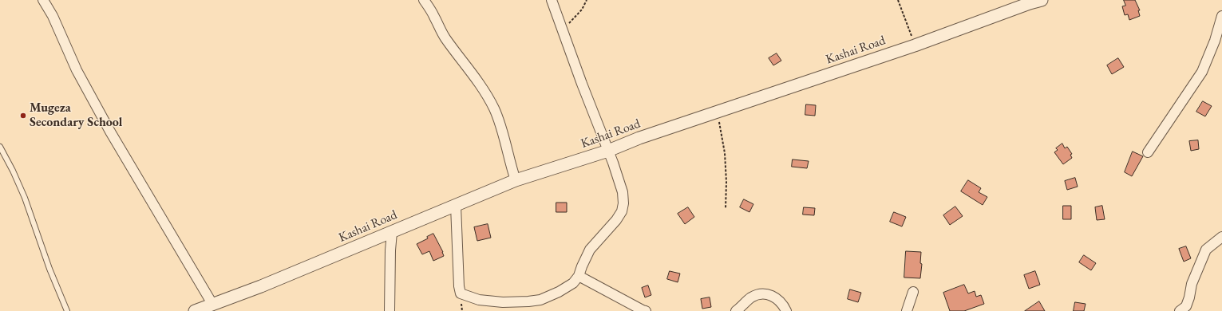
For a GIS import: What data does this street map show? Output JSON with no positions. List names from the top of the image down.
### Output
{
  "streets": {
    "street": ["Kashai Road"]
  },
  "places": ["Mugeza Secondary School"]
}
